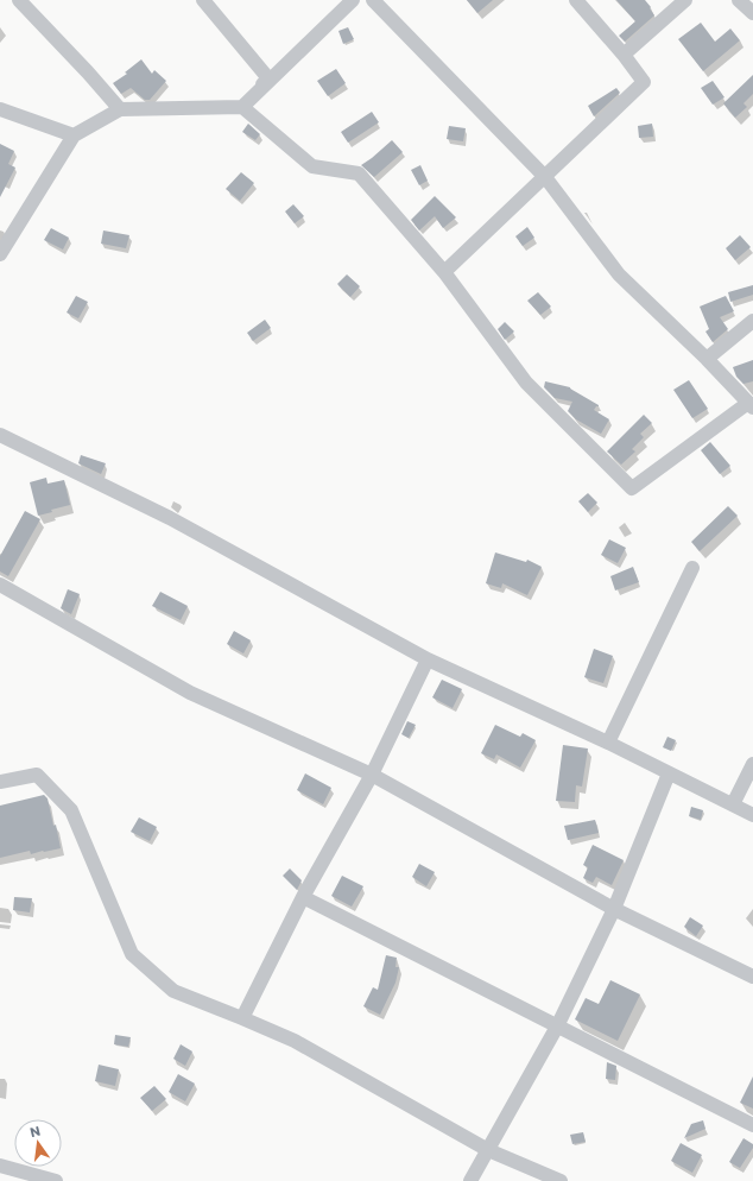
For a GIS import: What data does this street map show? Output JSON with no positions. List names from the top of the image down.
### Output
{
  "north": "top"
}
